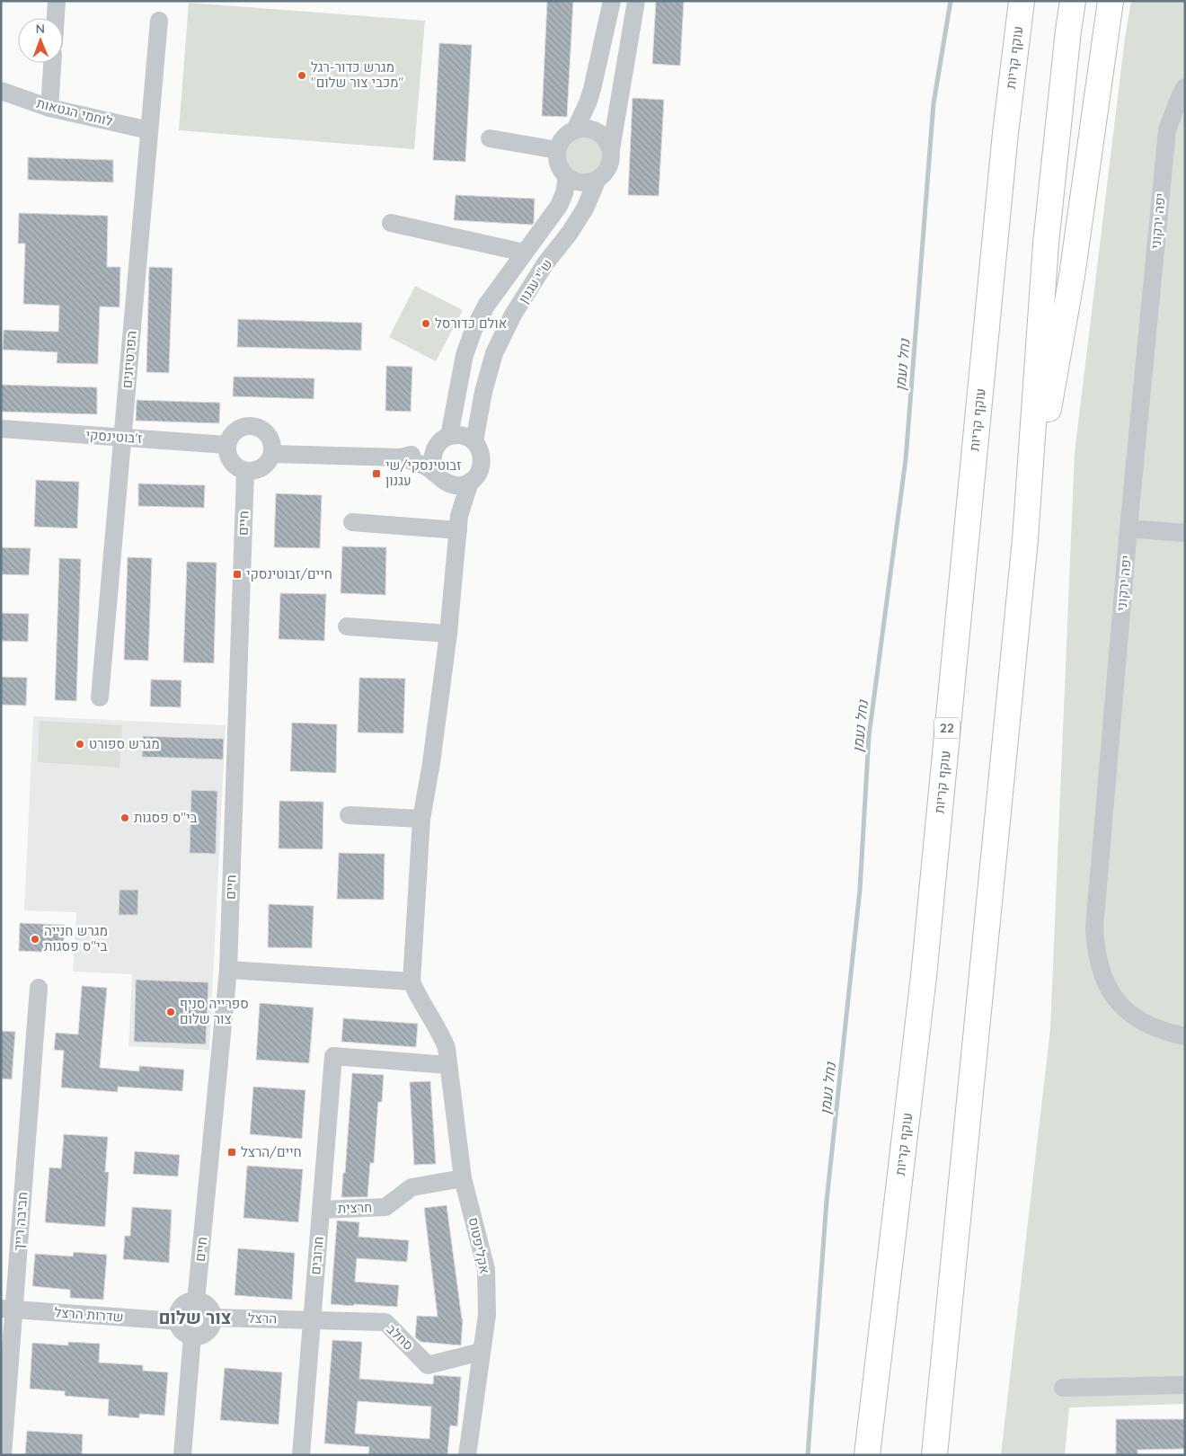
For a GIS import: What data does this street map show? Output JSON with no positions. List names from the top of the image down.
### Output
{
  "streets": {
    "highway": ["עוקף קריות", "22"],
    "street": [
      "לוחמי הגטאות",
      "יפה ירקוני",
      "ש\"י עגנון",
      "הפרטיזנים",
      "ז'בוטינסקי",
      "חיים",
      "חרצית",
      "חביבה רייך",
      "אקליפטוס",
      "חרובים",
      "שדרות הרצל",
      "הרצל",
      "סחלב"
    ]
  },
  "crossings": [
    ["לוחמי הגטאות", "הפרטיזנים"],
    ["הפרטיזנים", "ז'בוטינסקי"],
    ["ז'בוטינסקי", "חיים"],
    ["חיים", "שדרות הרצל"],
    ["חיים", "הרצל"],
    ["חרצית", "אקליפטוס"],
    ["חרצית", "חרובים"],
    ["חביבה רייך", "שדרות הרצל"],
    ["אקליפטוס", "חרובים"],
    ["אקליפטוס", "סחלב"],
    ["חרובים", "הרצל"],
    ["חרובים", "סחלב"],
    ["שדרות הרצל", "הרצל"],
    ["הרצל", "סחלב"]
  ],
  "districts": ["צור שלום"],
  "water": ["נחל נעמן"],
  "places": {
    "other": [
      "מגרש כדור-רגל \"מכבי צור שלום\"",
      "אולם כדורסל",
      "מגרש ספורט",
      "בי\"ס פסגות",
      "מגרש חנייה בי\"ס פסגות",
      "ספרייה סניף צור שלום"
    ],
    "transit": ["זבוטינסקי/שי עגנון", "חיים/זבוטינסקי", "חיים/הרצל"]
  },
  "north": "top"
}
